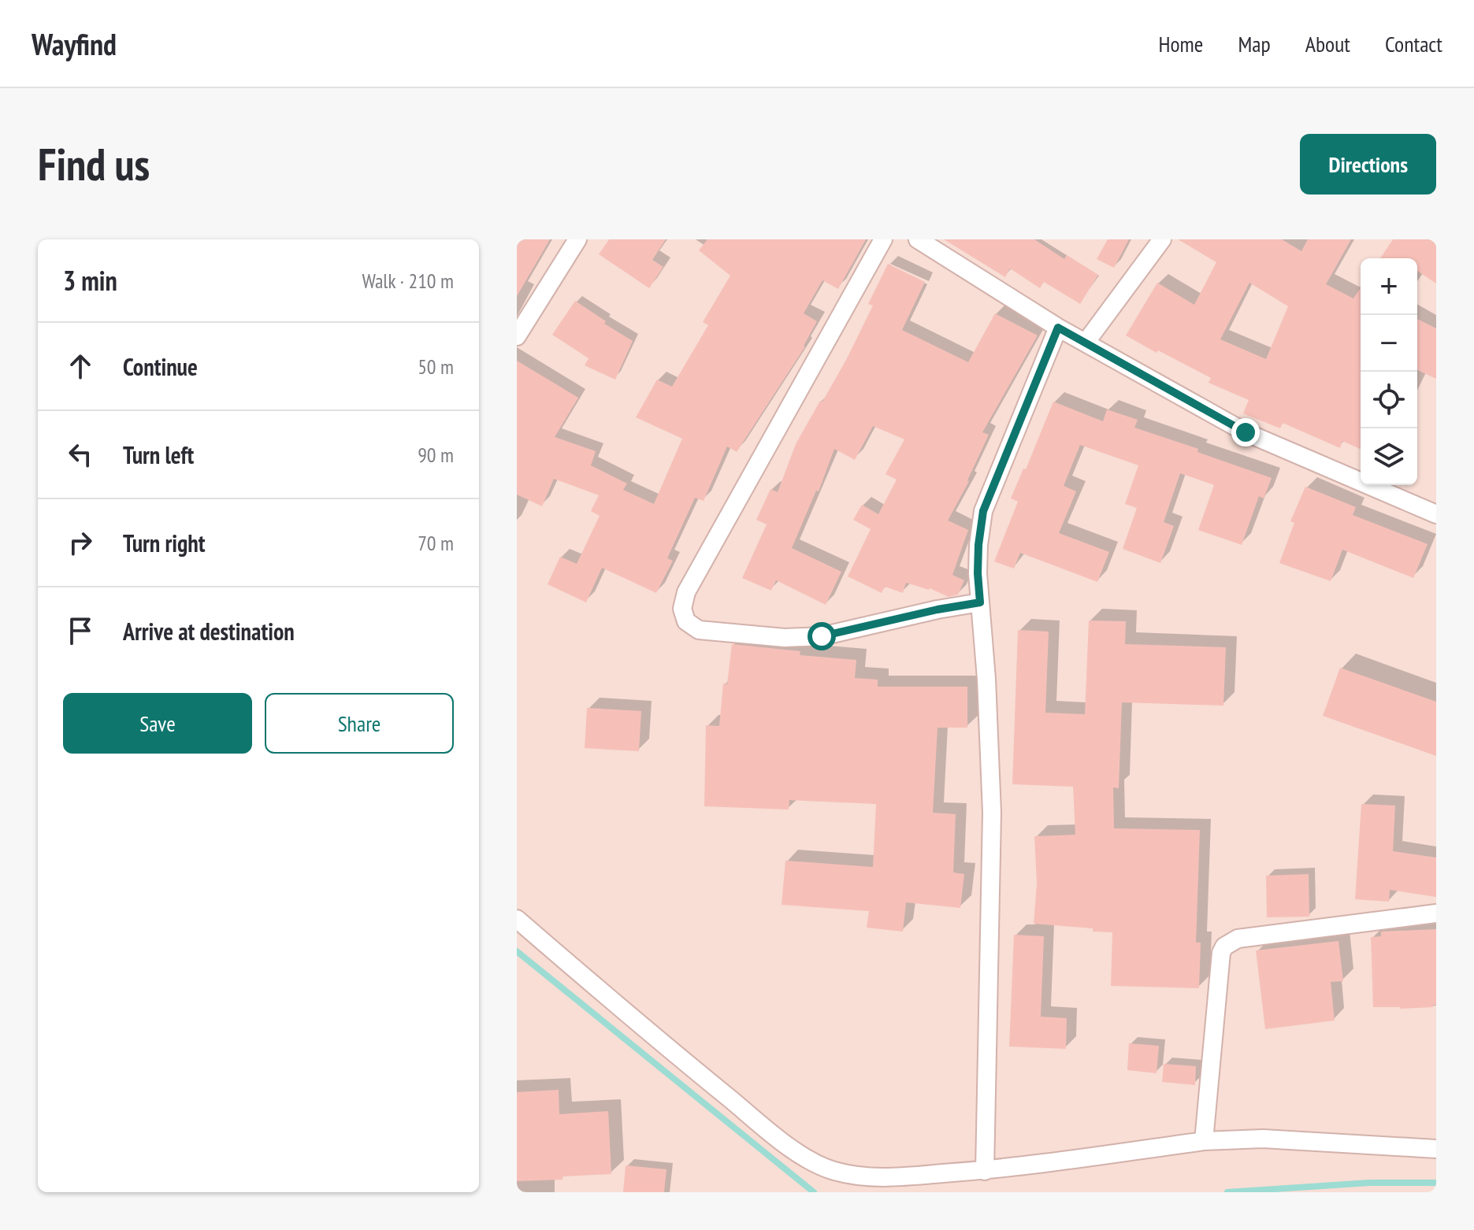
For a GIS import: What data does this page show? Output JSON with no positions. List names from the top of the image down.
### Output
{
  "page": {
    "header": "Wayfind",
    "nav": [
      "Home",
      "Map",
      "About",
      "Contact"
    ],
    "buttons": [
      "Directions",
      ["Save", "Share"]
    ],
    "title": "Find us",
    "heading": ["3 min", "Walk · 210 m"],
    "map_buttons": ["+", "−"],
    "list": [
      ["Continue", "50 m"],
      ["Turn left", "90 m"],
      ["Turn right", "70 m"],
      "Arrive at destination"
    ]
  }
}
